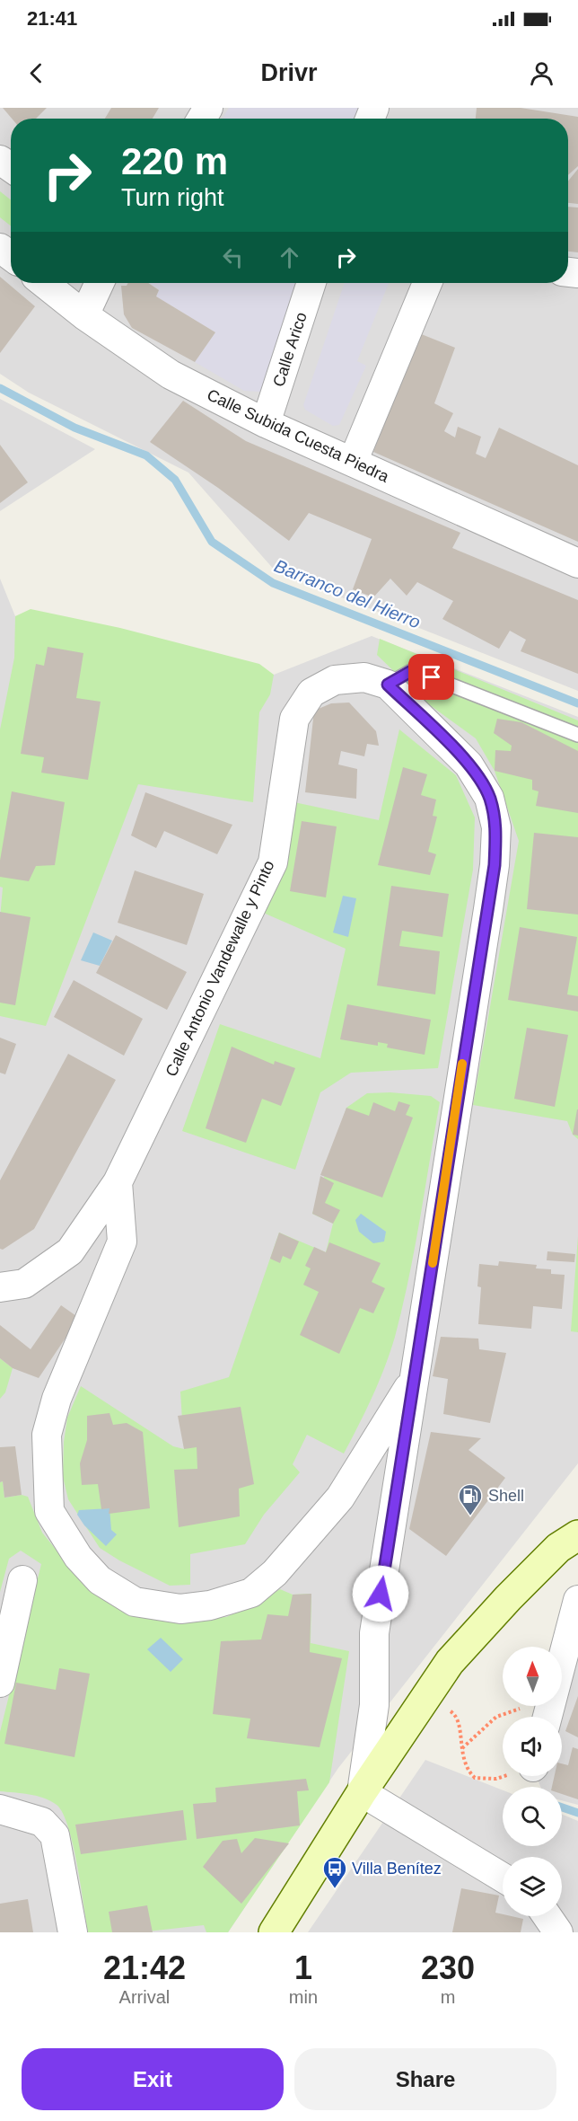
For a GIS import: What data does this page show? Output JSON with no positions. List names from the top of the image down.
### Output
{
  "streets": {
    "street": ["Calle Arico", "Calle Subida Cuesta Piedra", "Calle Antonio Vandewalle y Pinto"]
  },
  "crossings": [
    ["Calle Arico", "Calle Subida Cuesta Piedra"]
  ],
  "water": ["Barranco del Hierro"],
  "places": {
    "fuel station": ["Shell"],
    "bus stop": ["Villa Benítez"]
  },
  "north": "top",
  "page": {
    "status": "21:41",
    "header": "Drivr",
    "turn": ["220 m", "Turn right"],
    "eta": [
      "21:42",
      "Arrival",
      "1",
      "min",
      "230",
      "m"
    ],
    "buttons": ["Exit", "Share"]
  }
}
